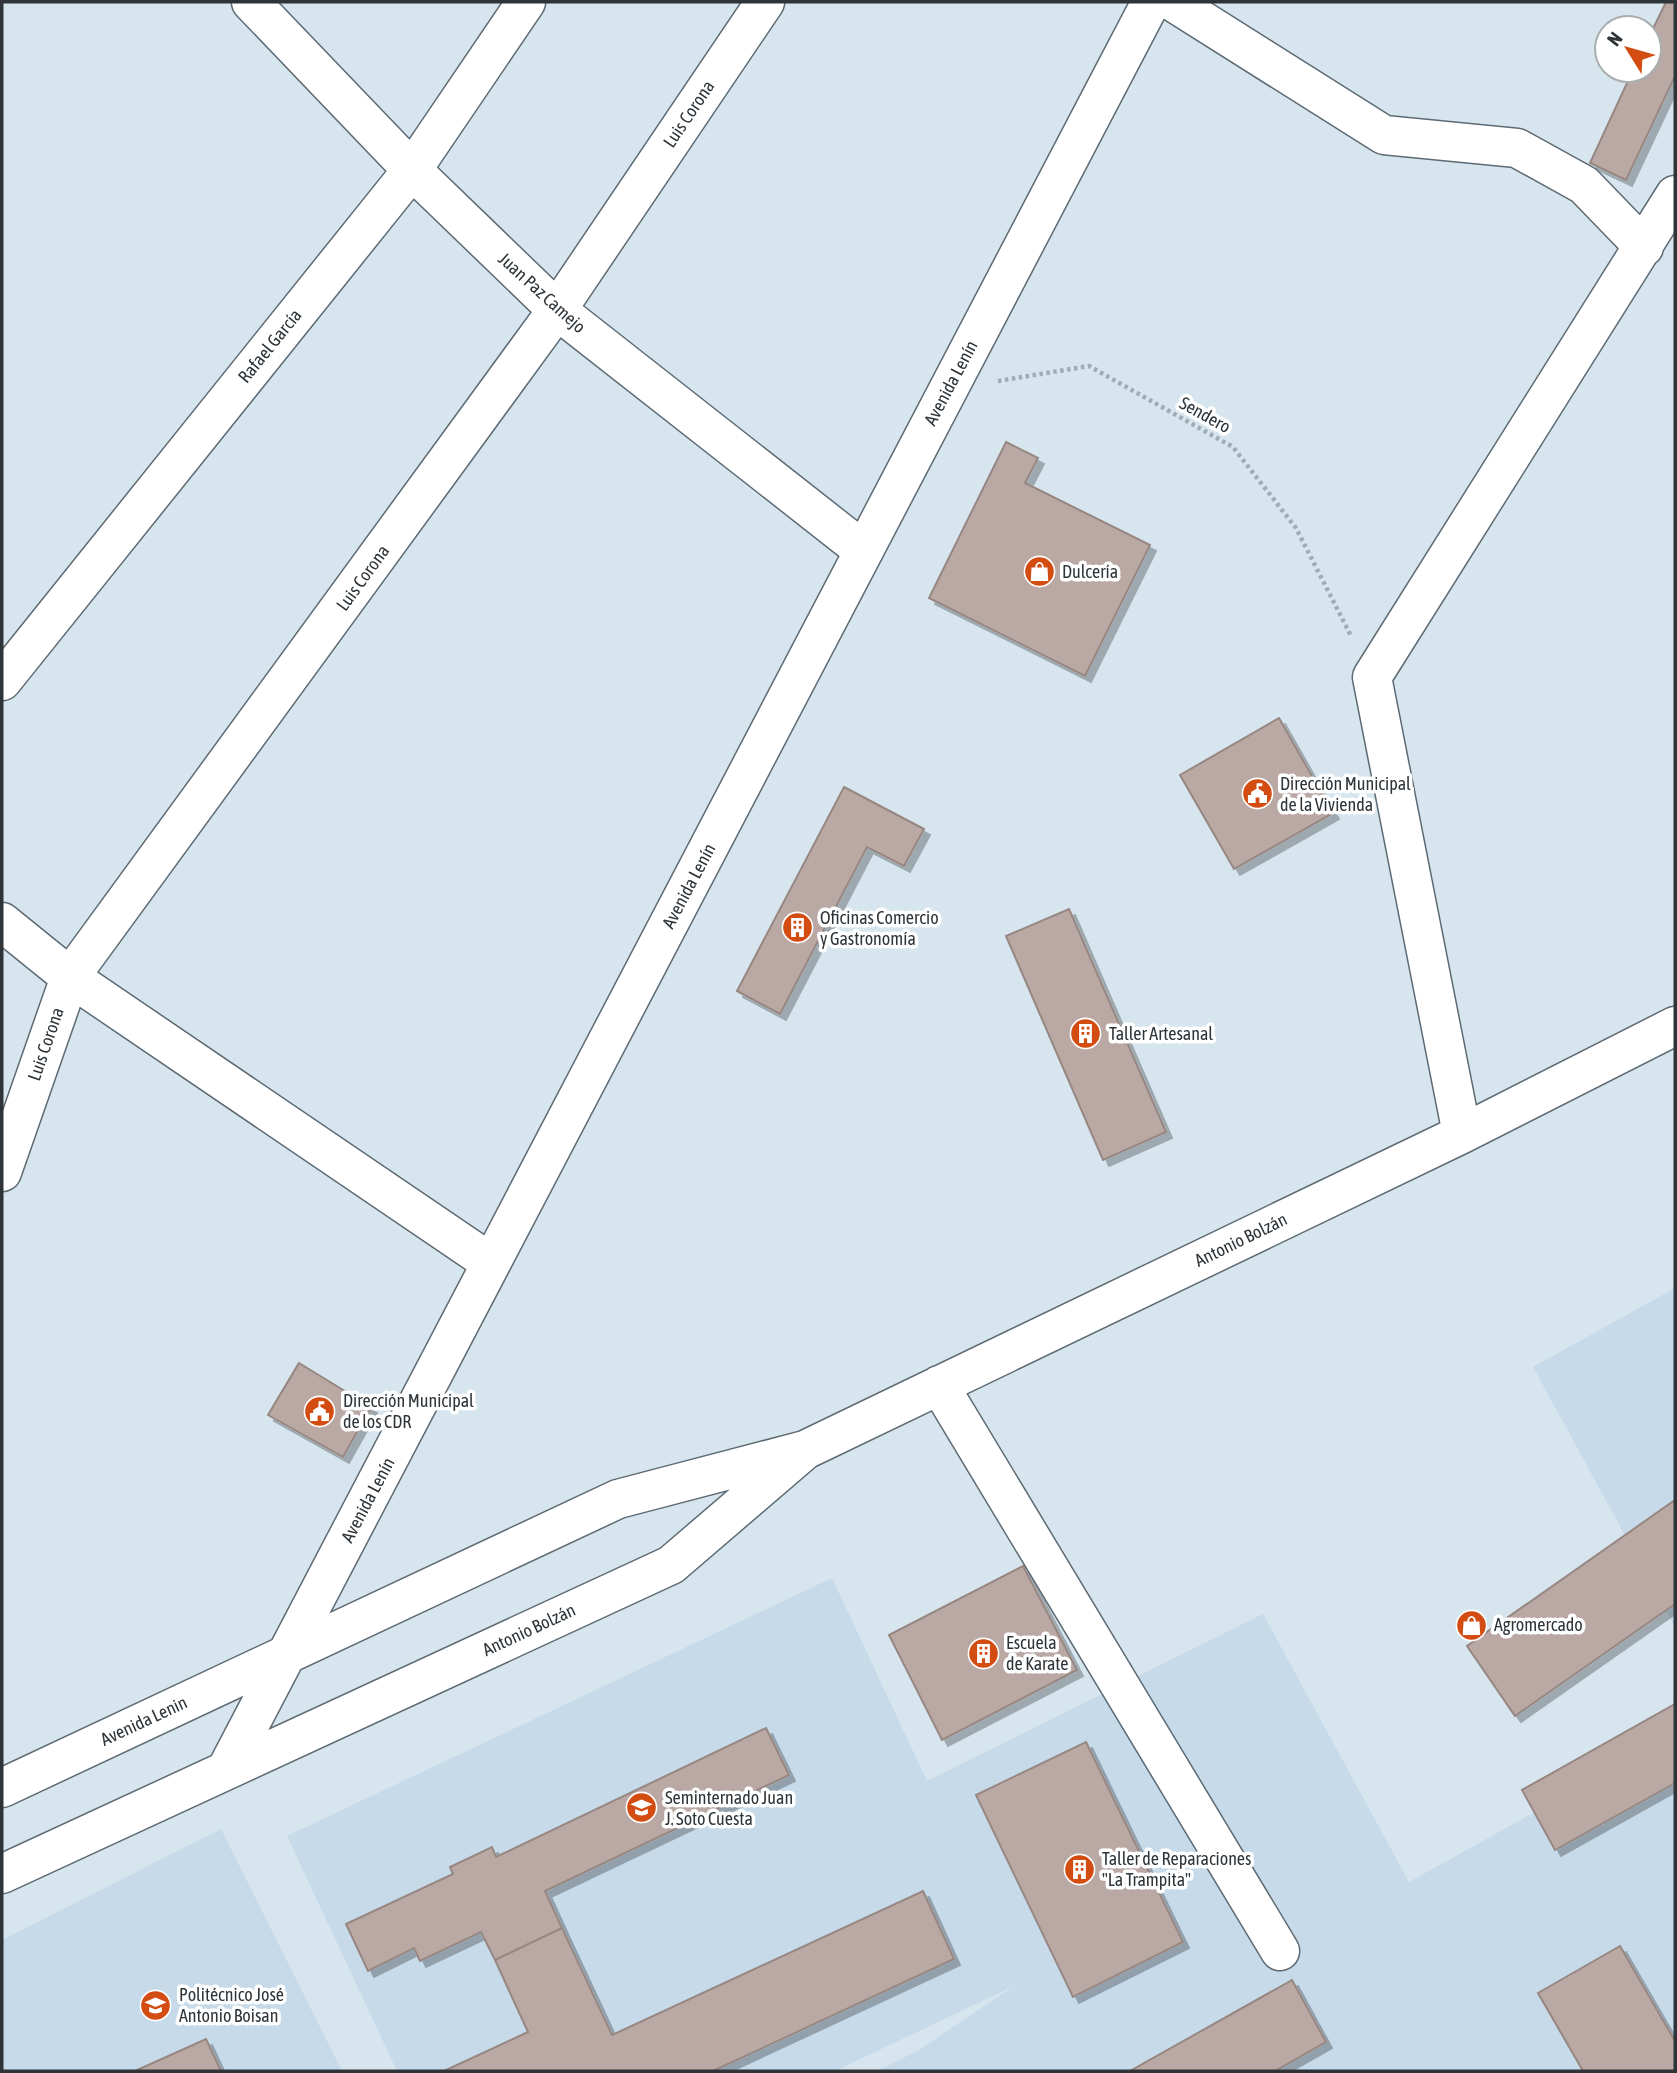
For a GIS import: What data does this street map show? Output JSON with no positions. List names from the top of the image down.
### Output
{
  "streets": {
    "street": [
      "Luis Corona",
      "Juan Paz Camejo",
      "Rafael García",
      "Avenida Lenín",
      "Antonio Bolzán",
      "Avenida Lenin"
    ],
    "path": ["Sendero"]
  },
  "crossings": [
    ["Luis Corona", "Juan Paz Camejo"],
    ["Juan Paz Camejo", "Rafael García"],
    ["Juan Paz Camejo", "Avenida Lenín"],
    ["Avenida Lenín", "Sendero"],
    ["Avenida Lenín", "Antonio Bolzán"],
    ["Avenida Lenín", "Avenida Lenin"],
    ["Antonio Bolzán", "Avenida Lenin"]
  ],
  "places": {
    "shop": ["Dulcería", "Agromercado"],
    "public building": ["Dirección Municipal de la Vivienda", "Dirección Municipal de los CDR"],
    "building": [
      "Oficinas Comercio y Gastronomía",
      "Taller Artesanal",
      "Escuela de Karate",
      "Taller de Reparaciones \"La Trampita\""
    ],
    "school or university": ["Seminternado Juan J. Soto Cuesta", "Politécnico José Antonio Boisan"]
  },
  "north": "top left"
}
